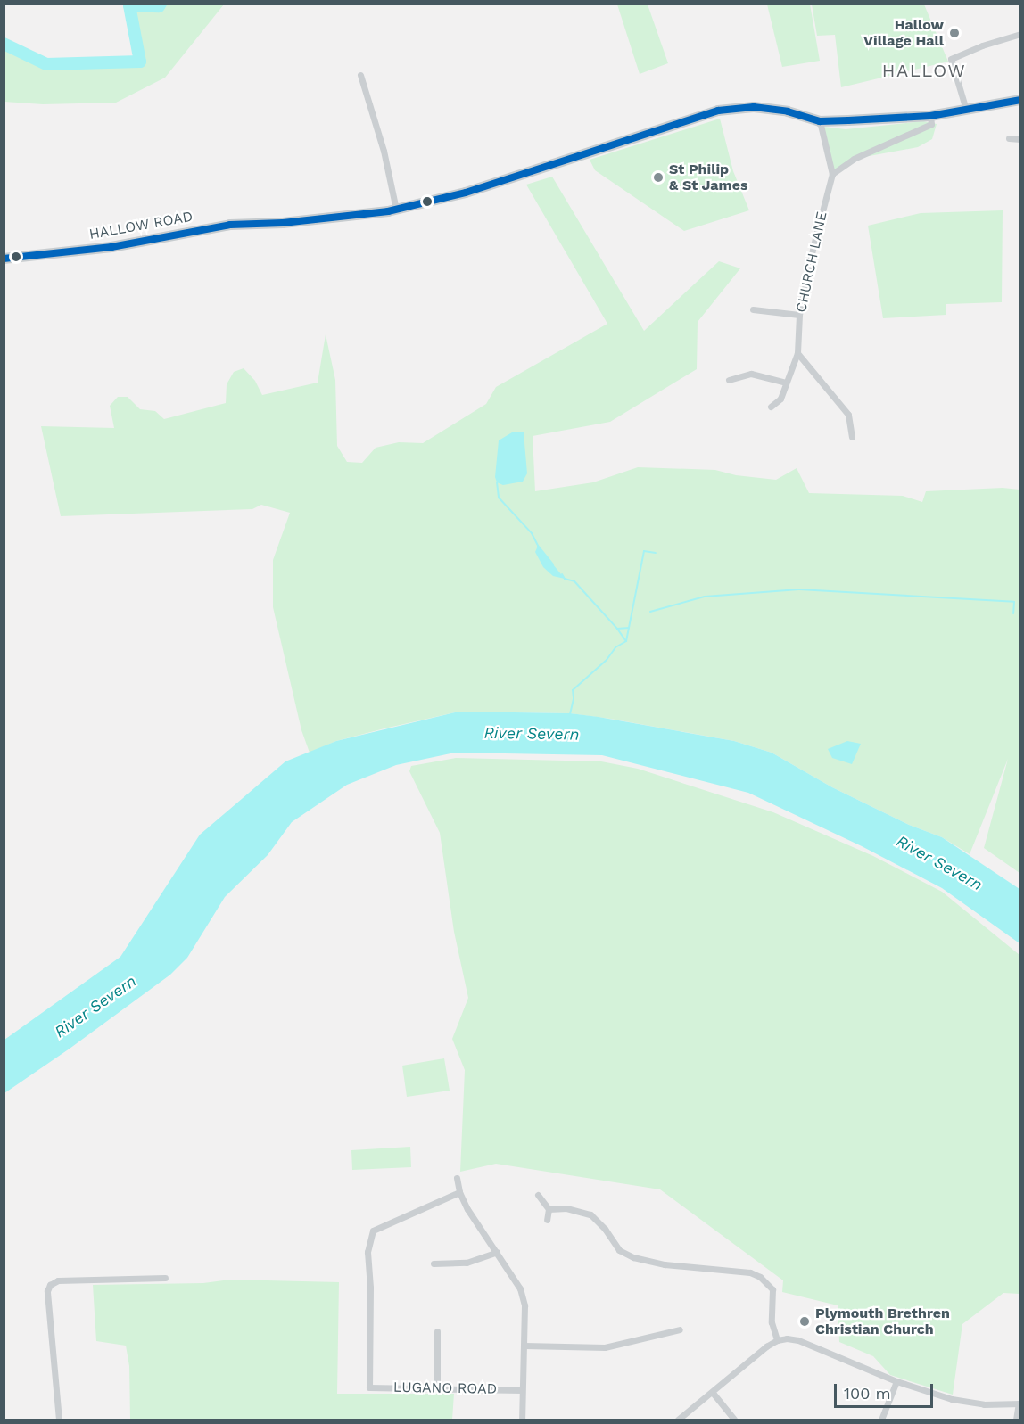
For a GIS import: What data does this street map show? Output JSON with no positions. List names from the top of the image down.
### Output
{
  "streets": {
    "main road": ["HALLOW ROAD"],
    "street": ["CHURCH LANE", "LUGANO ROAD"]
  },
  "crossings": [
    ["HALLOW ROAD", "CHURCH LANE"]
  ],
  "districts": ["HALLOW"],
  "water": ["River Severn"],
  "places": ["Hallow Village Hall", "St Philip & St James", "Plymouth Brethren Christian Church"],
  "scale_bar": "100 m"
}
